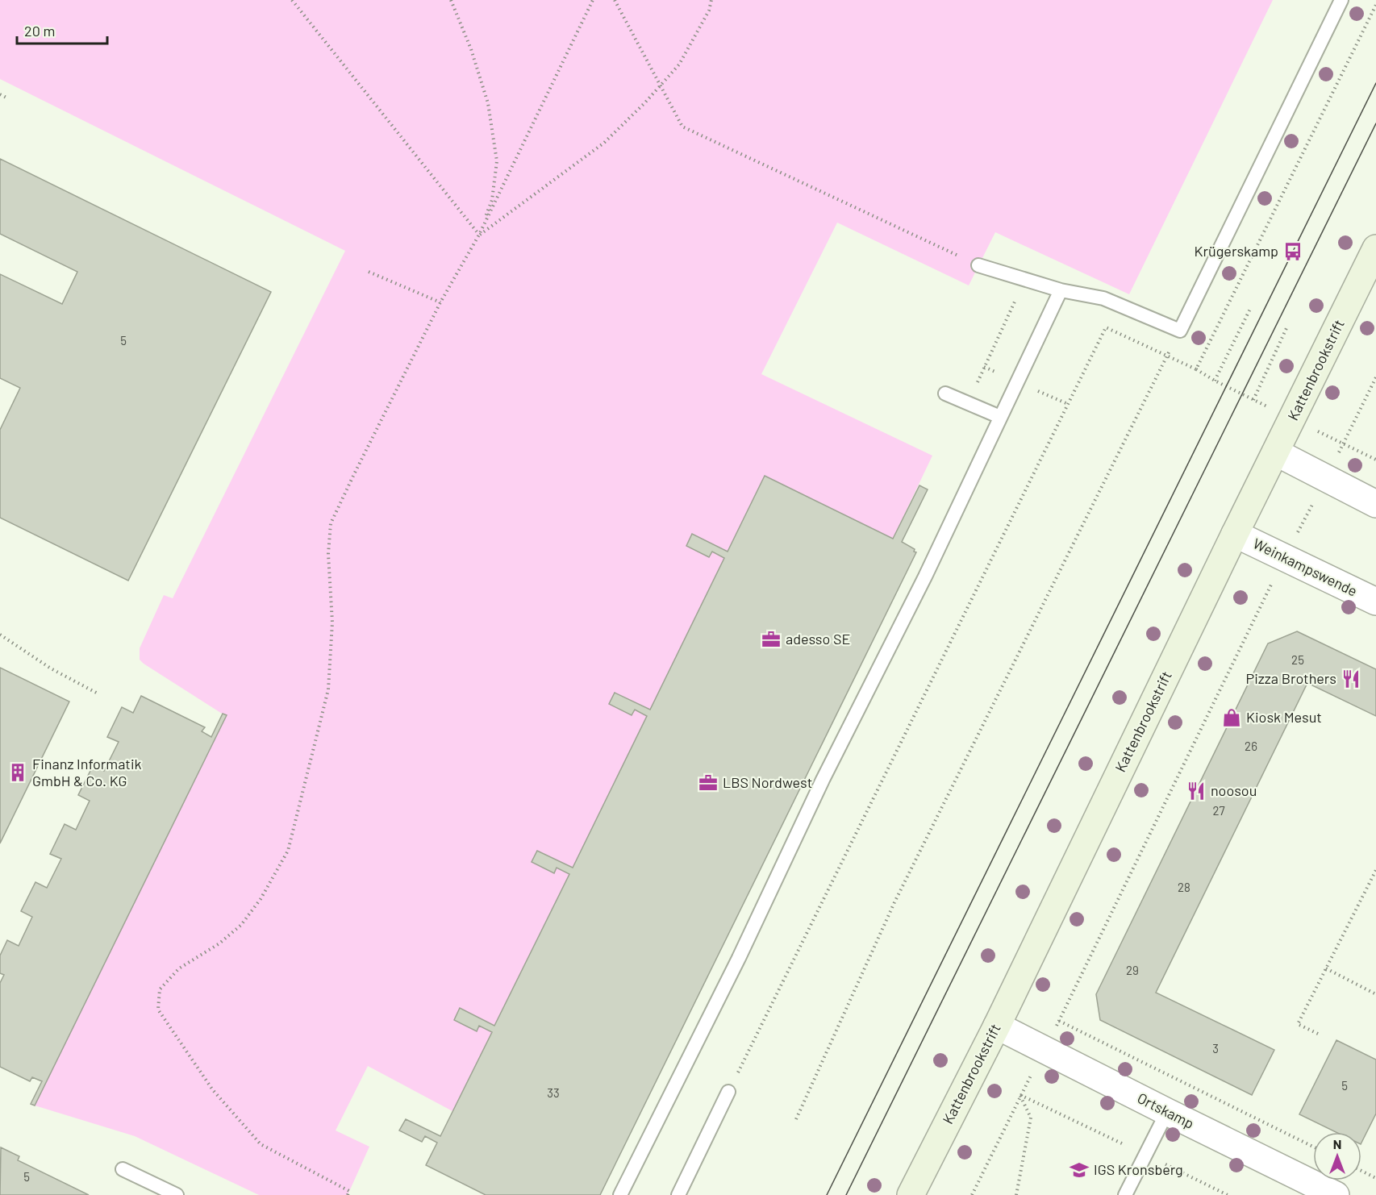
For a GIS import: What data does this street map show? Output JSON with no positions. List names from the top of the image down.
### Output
{
  "streets": {
    "main road": ["Kattenbrookstrift"],
    "street": ["Weinkampswende", "Ortskamp"]
  },
  "crossings": [
    ["Kattenbrookstrift", "Weinkampswende"],
    ["Kattenbrookstrift", "Ortskamp"]
  ],
  "places": {
    "bus stop": ["Krügerskamp"],
    "office": ["adesso SE", "LBS Nordwest"],
    "restaurant": ["Pizza Brothers", "noosou"],
    "shop": ["Kiosk Mesut"],
    "building": ["Finanz Informatik GmbH & Co. KG"],
    "school or university": ["IGS Kronsberg"]
  },
  "house_numbers": [
    "5",
    "25",
    "26",
    "27",
    "28",
    "29",
    "3",
    "5",
    "33",
    "5"
  ],
  "scale_bar": "20 m",
  "north": "top"
}
